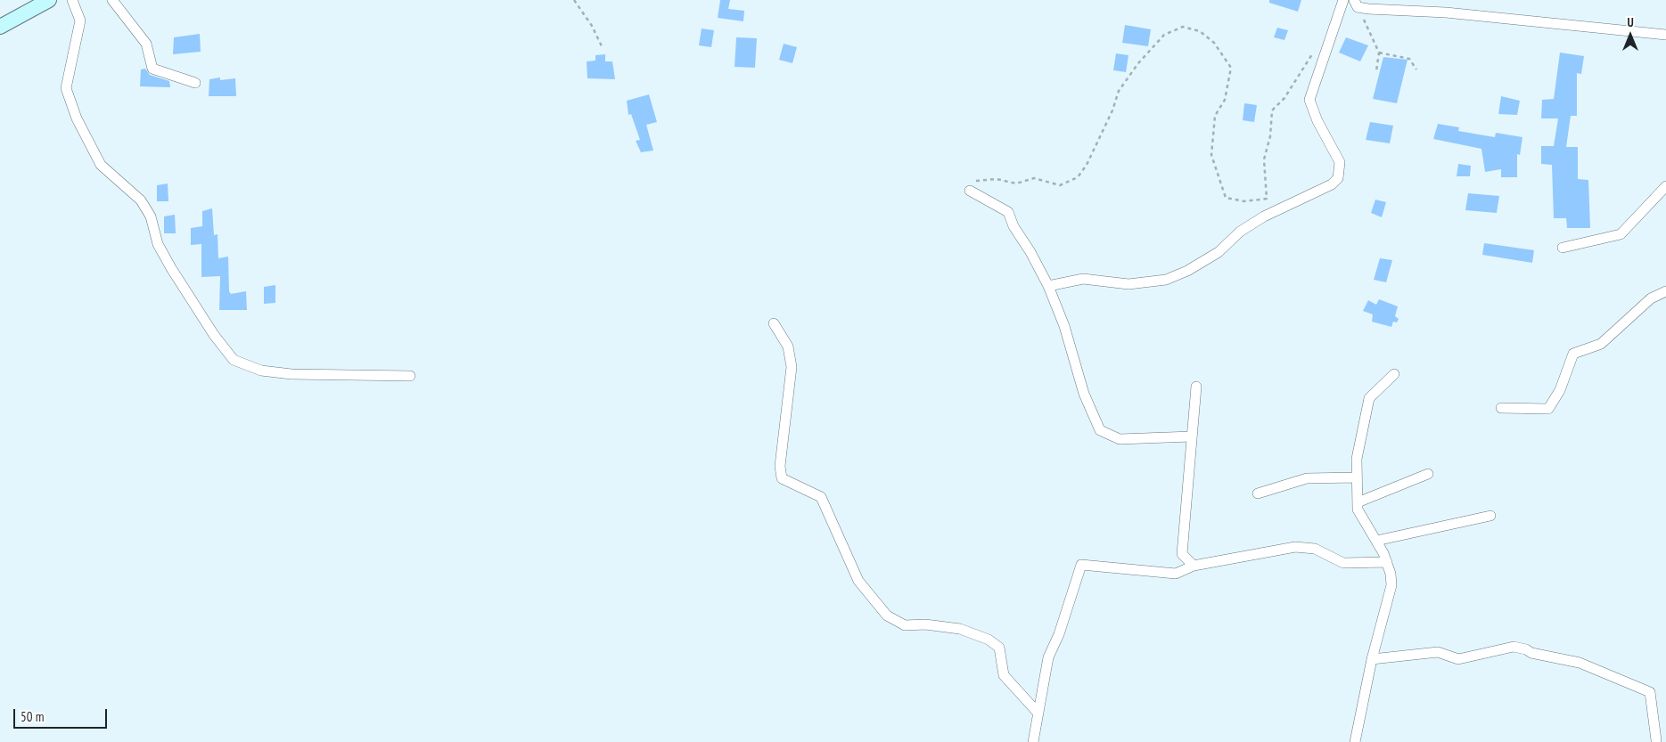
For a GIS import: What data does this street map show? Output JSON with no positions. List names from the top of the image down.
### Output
{
  "scale_bar": "50 m",
  "north": "top"
}
